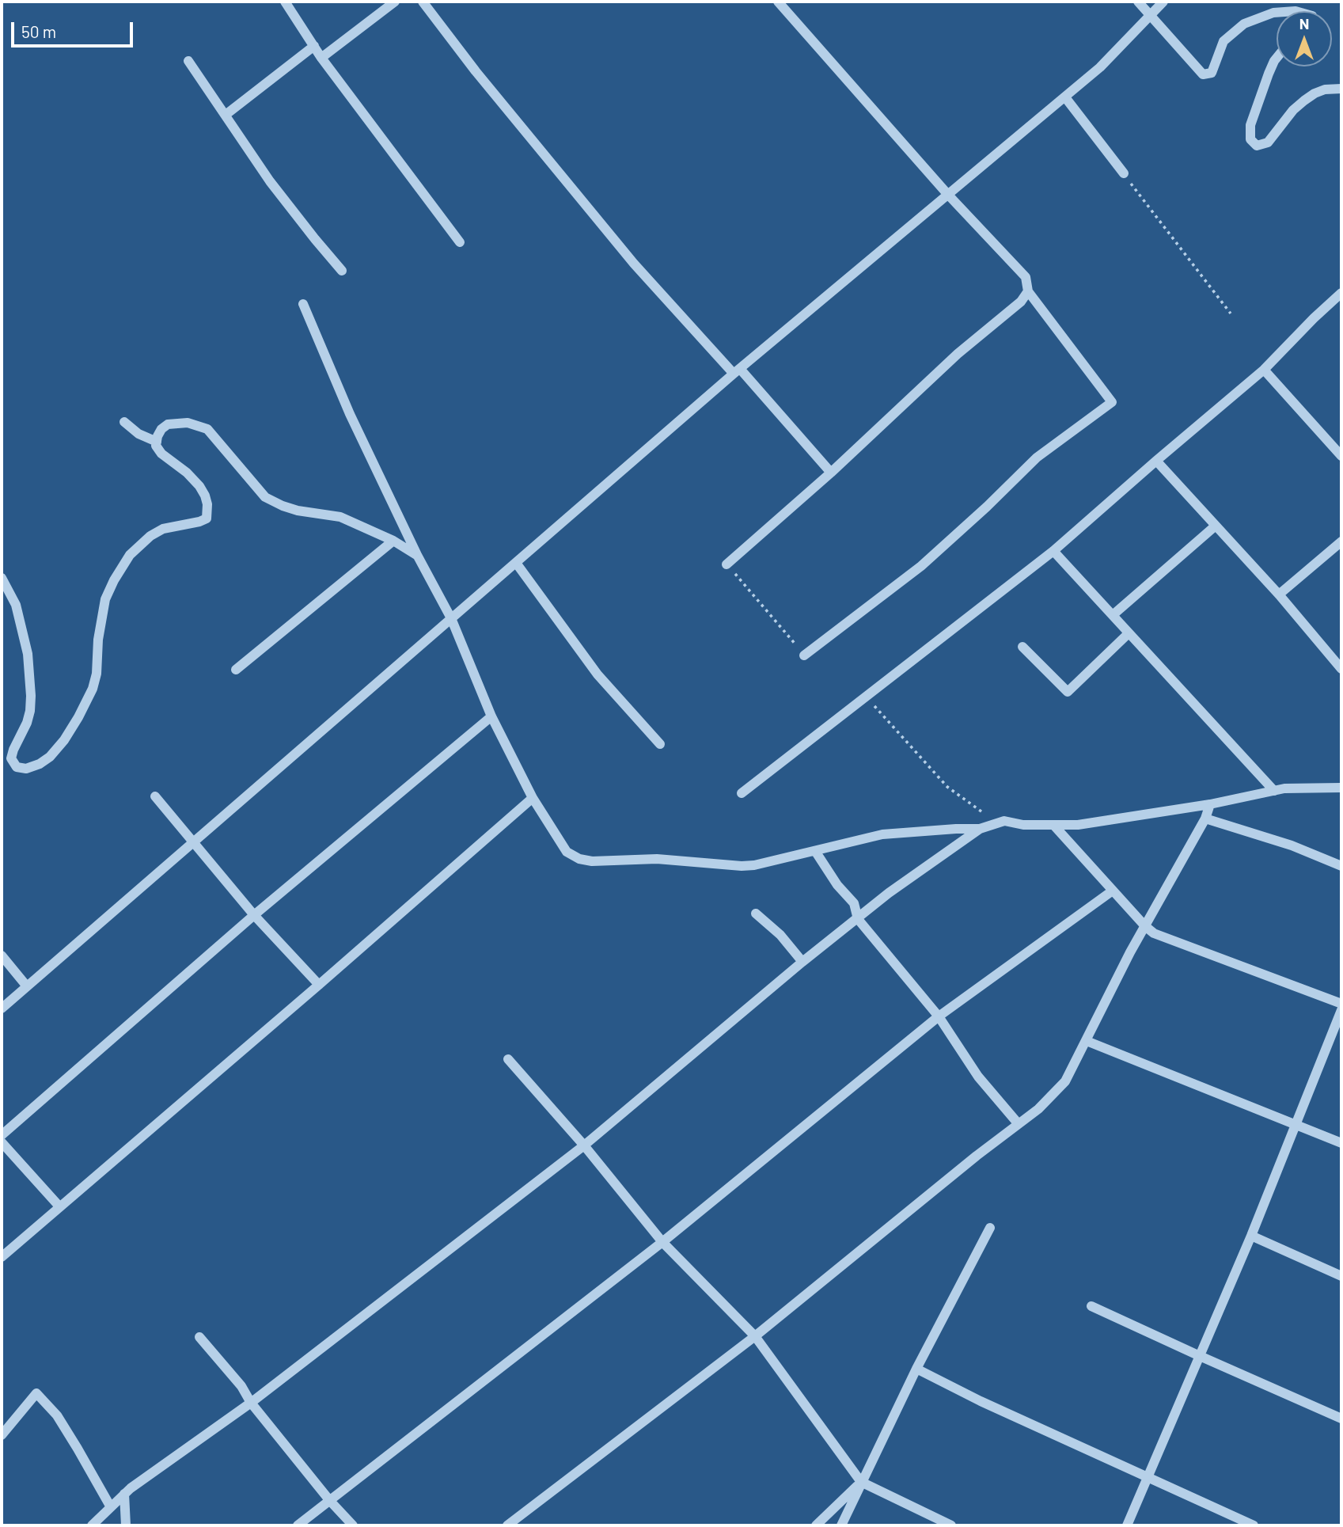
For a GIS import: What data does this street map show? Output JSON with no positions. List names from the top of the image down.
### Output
{
  "scale_bar": "50 m",
  "north": "top"
}
